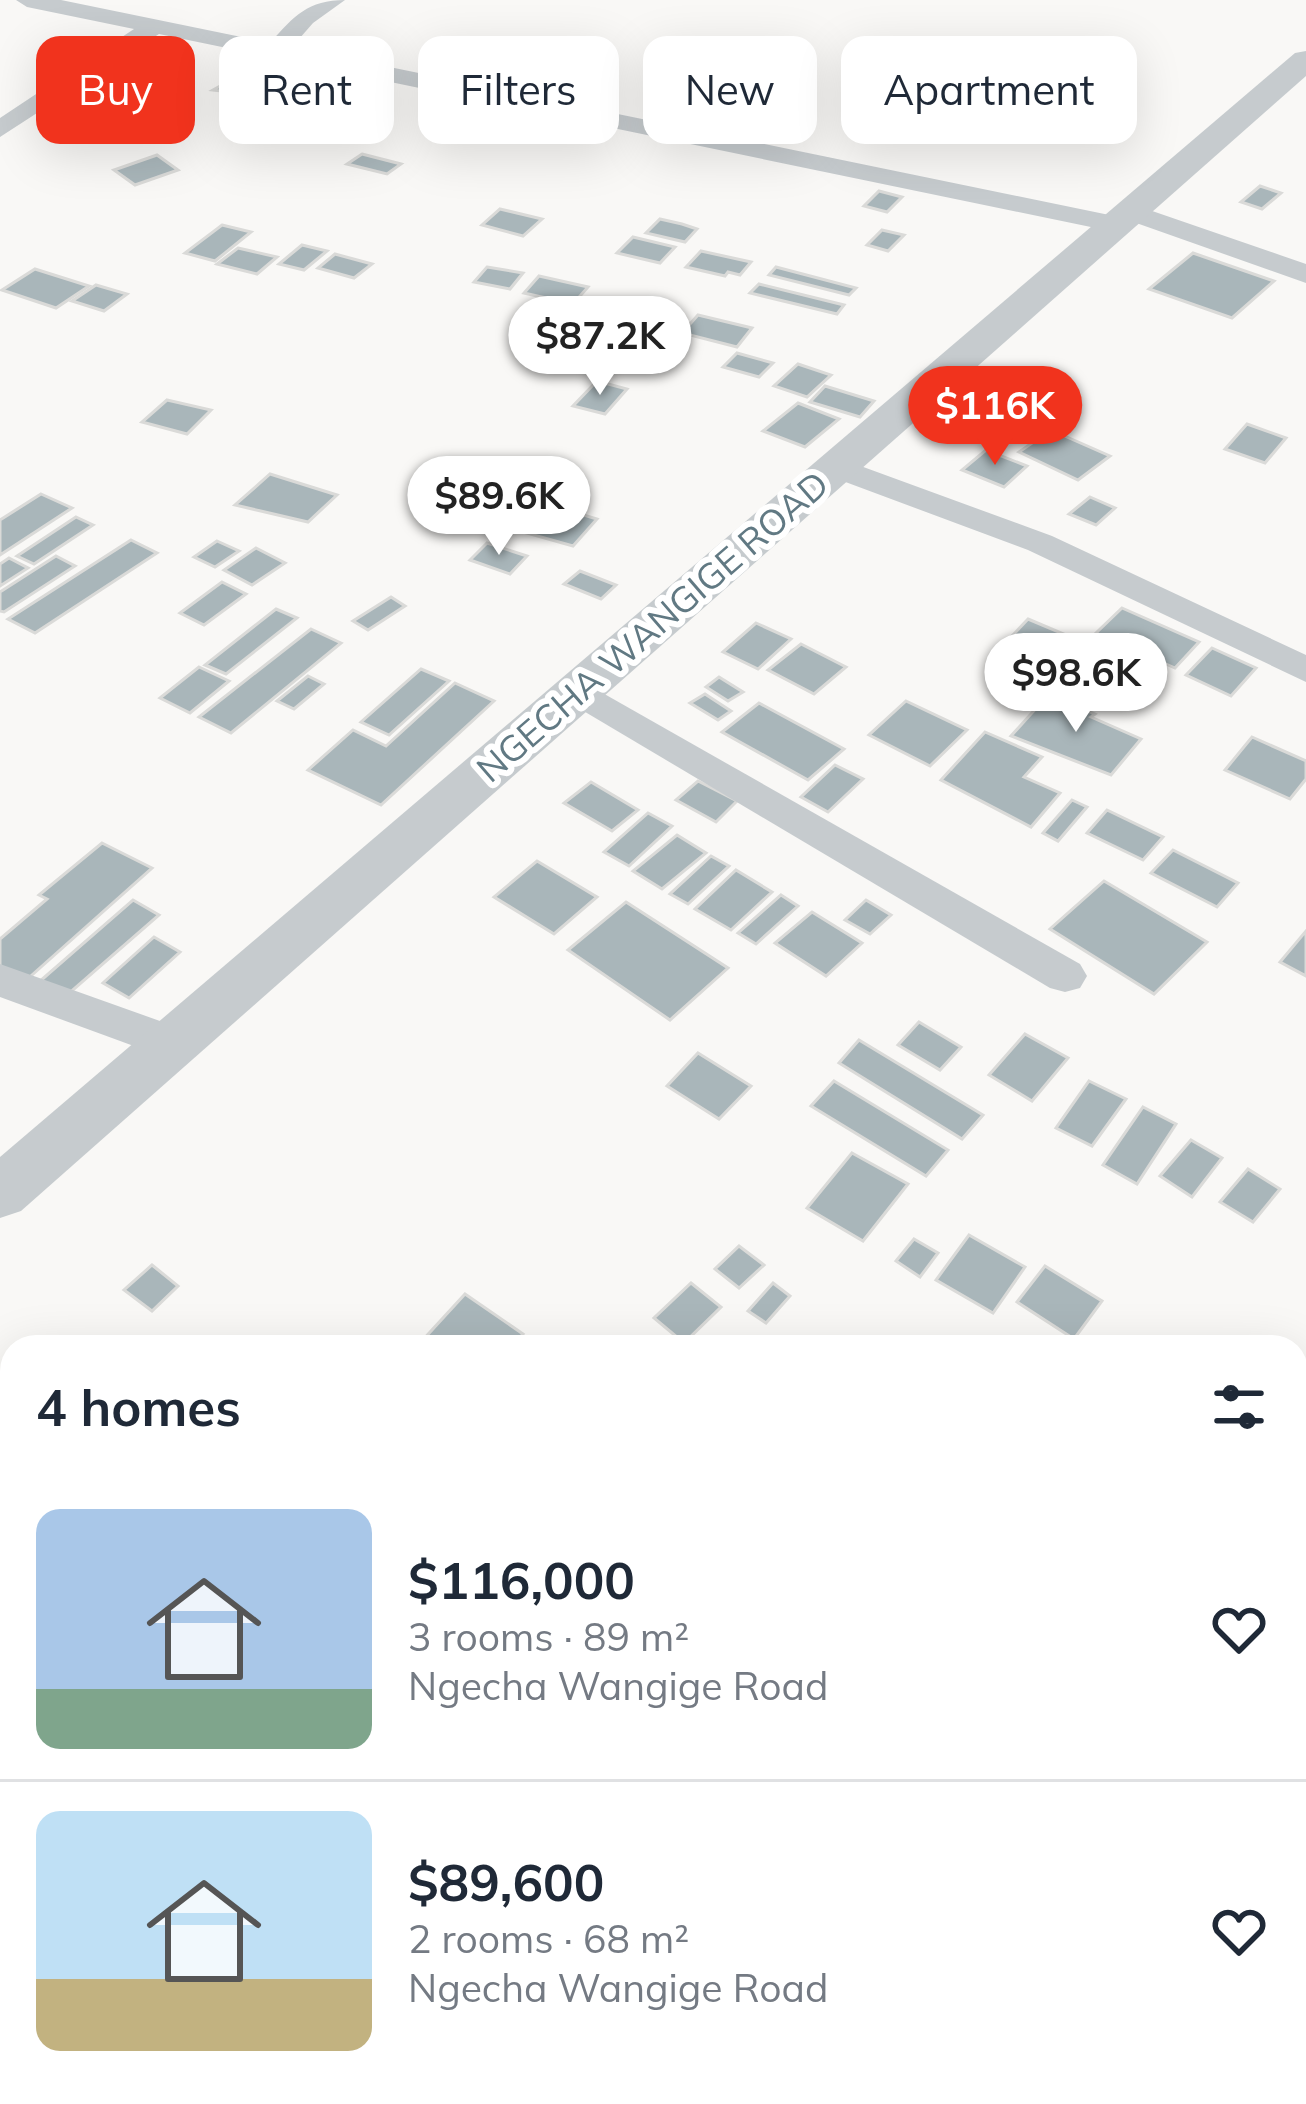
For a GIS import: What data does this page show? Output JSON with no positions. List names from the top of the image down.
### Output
{
  "streets": {
    "street": ["NGECHA WANGIGE ROAD"]
  },
  "page": {
    "chip": [
      "Buy",
      "Rent",
      "Filters",
      "New",
      "Apartment"
    ],
    "price": [
      "$87.2K",
      "$116K",
      "$89.6K",
      "$98.6K"
    ],
    "heading": "4 homes",
    "list": [
      {
        "name": "$116,000",
        "note": "3 rooms · 89 m² · Ngecha Wangige Road"
      },
      {
        "name": "$89,600",
        "note": "2 rooms · 68 m² · Ngecha Wangige Road"
      }
    ]
  }
}
